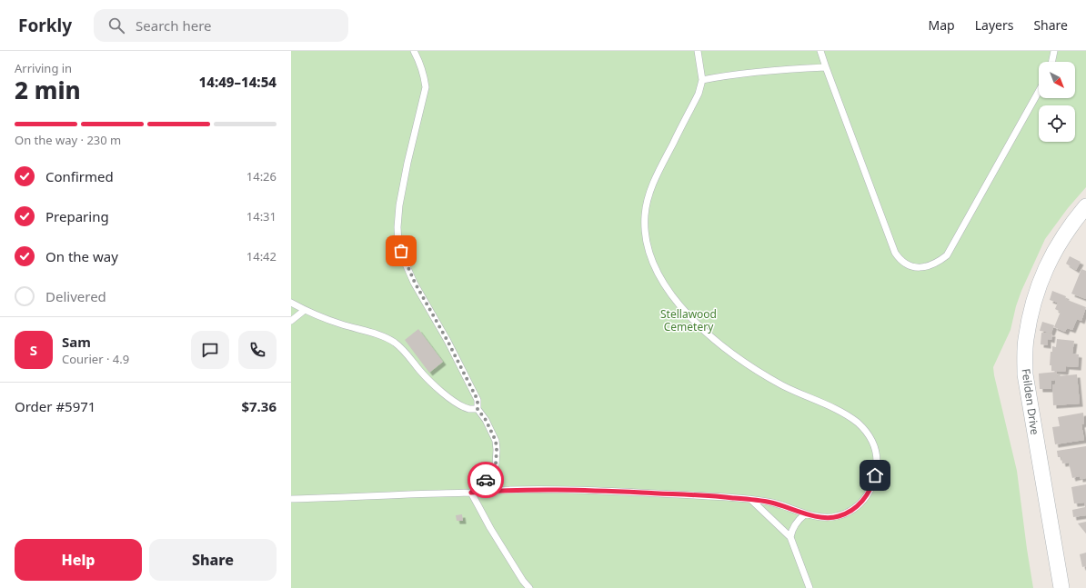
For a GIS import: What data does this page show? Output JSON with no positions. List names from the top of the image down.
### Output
{
  "streets": {
    "street": ["Feilden Drive"]
  },
  "parks": ["Stellawood Cemetery"],
  "north": "bottom right",
  "page": {
    "header": "Forkly",
    "search": "Search here",
    "nav": ["Map", "Layers", "Share"],
    "heading": ["2 min", "Arriving in", "14:49–14:54"],
    "panel": [
      "Sam",
      "Courier · 4.9",
      "Order #5971",
      "$7.36"
    ],
    "bar": "On the way · 230 m",
    "list": [
      ["Confirmed", "14:26"],
      ["Preparing", "14:31"],
      ["On the way", "14:42"],
      "Delivered"
    ],
    "round": "S",
    "buttons": ["Help", "Share"]
  }
}
